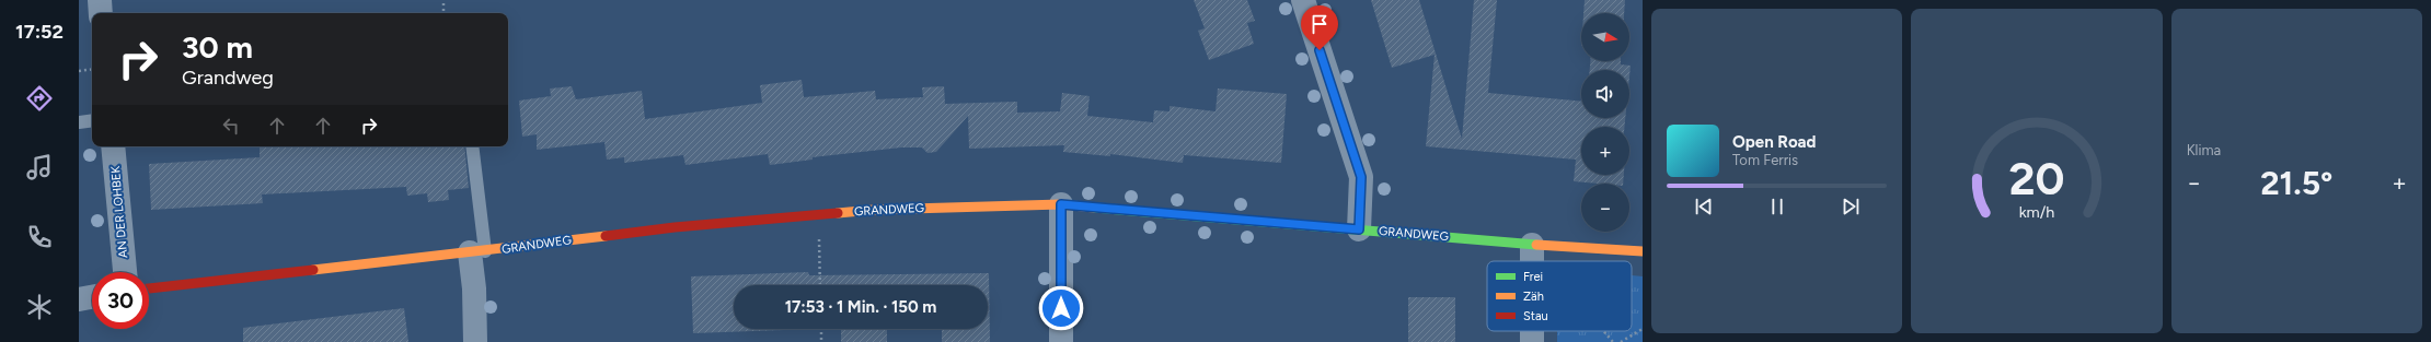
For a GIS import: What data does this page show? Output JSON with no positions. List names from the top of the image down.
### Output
{
  "streets": {
    "street": ["GRANDWEG", "AN DER LOHBEK"]
  },
  "legend": ["Frei", "Zäh", "Stau"],
  "north": "right",
  "page": {
    "tabs": "17:52",
    "tile": "Klima",
    "map_buttons": ["+", "−"],
    "turn": ["30 m", "Grandweg"],
    "song": ["Open Road", "Tom Ferris"],
    "heat": ["−", "21.5°", "+"],
    "limit": "30",
    "trip": "17:53 · 1 Min. · 150 m",
    "gauge": ["20", "km/h"]
  }
}
